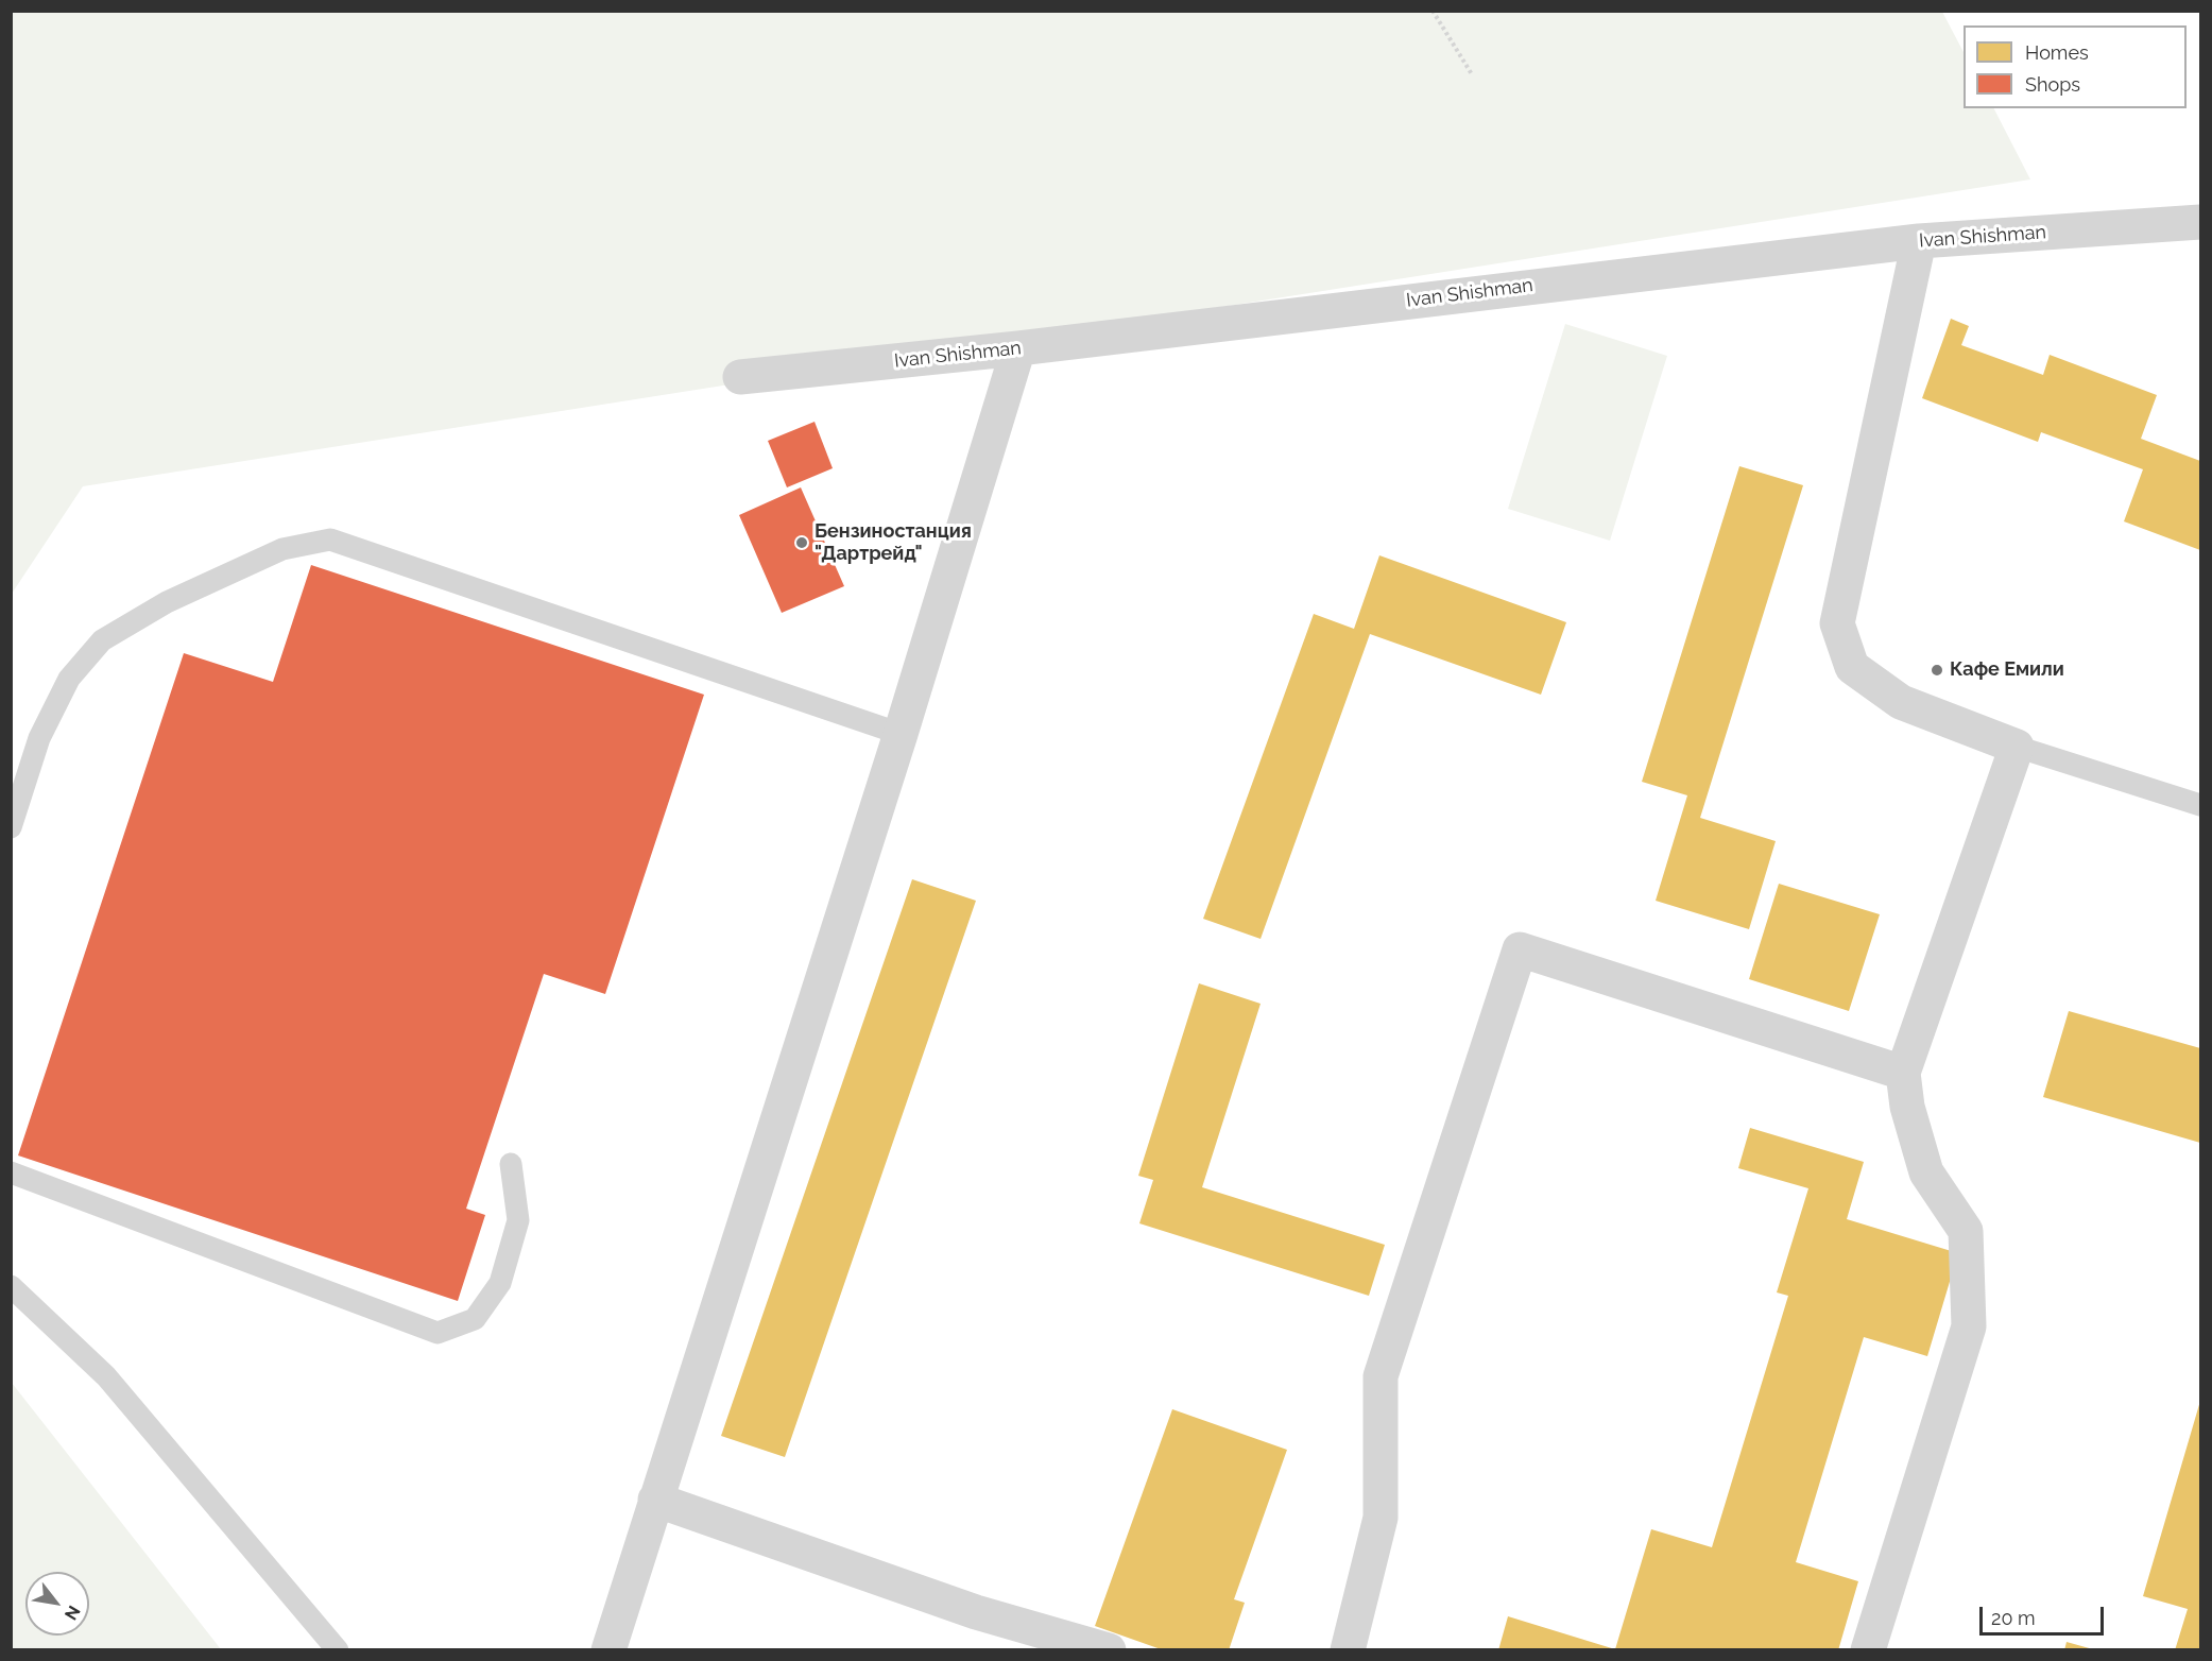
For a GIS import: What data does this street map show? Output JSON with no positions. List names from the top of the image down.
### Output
{
  "streets": {
    "street": ["Ivan Shishman"]
  },
  "places": ["Бензиностанция \"Дартрейд\"", "Кафе Емили"],
  "legend": ["Homes", "Shops"],
  "scale_bar": "20 m",
  "north": "bottom right"
}
